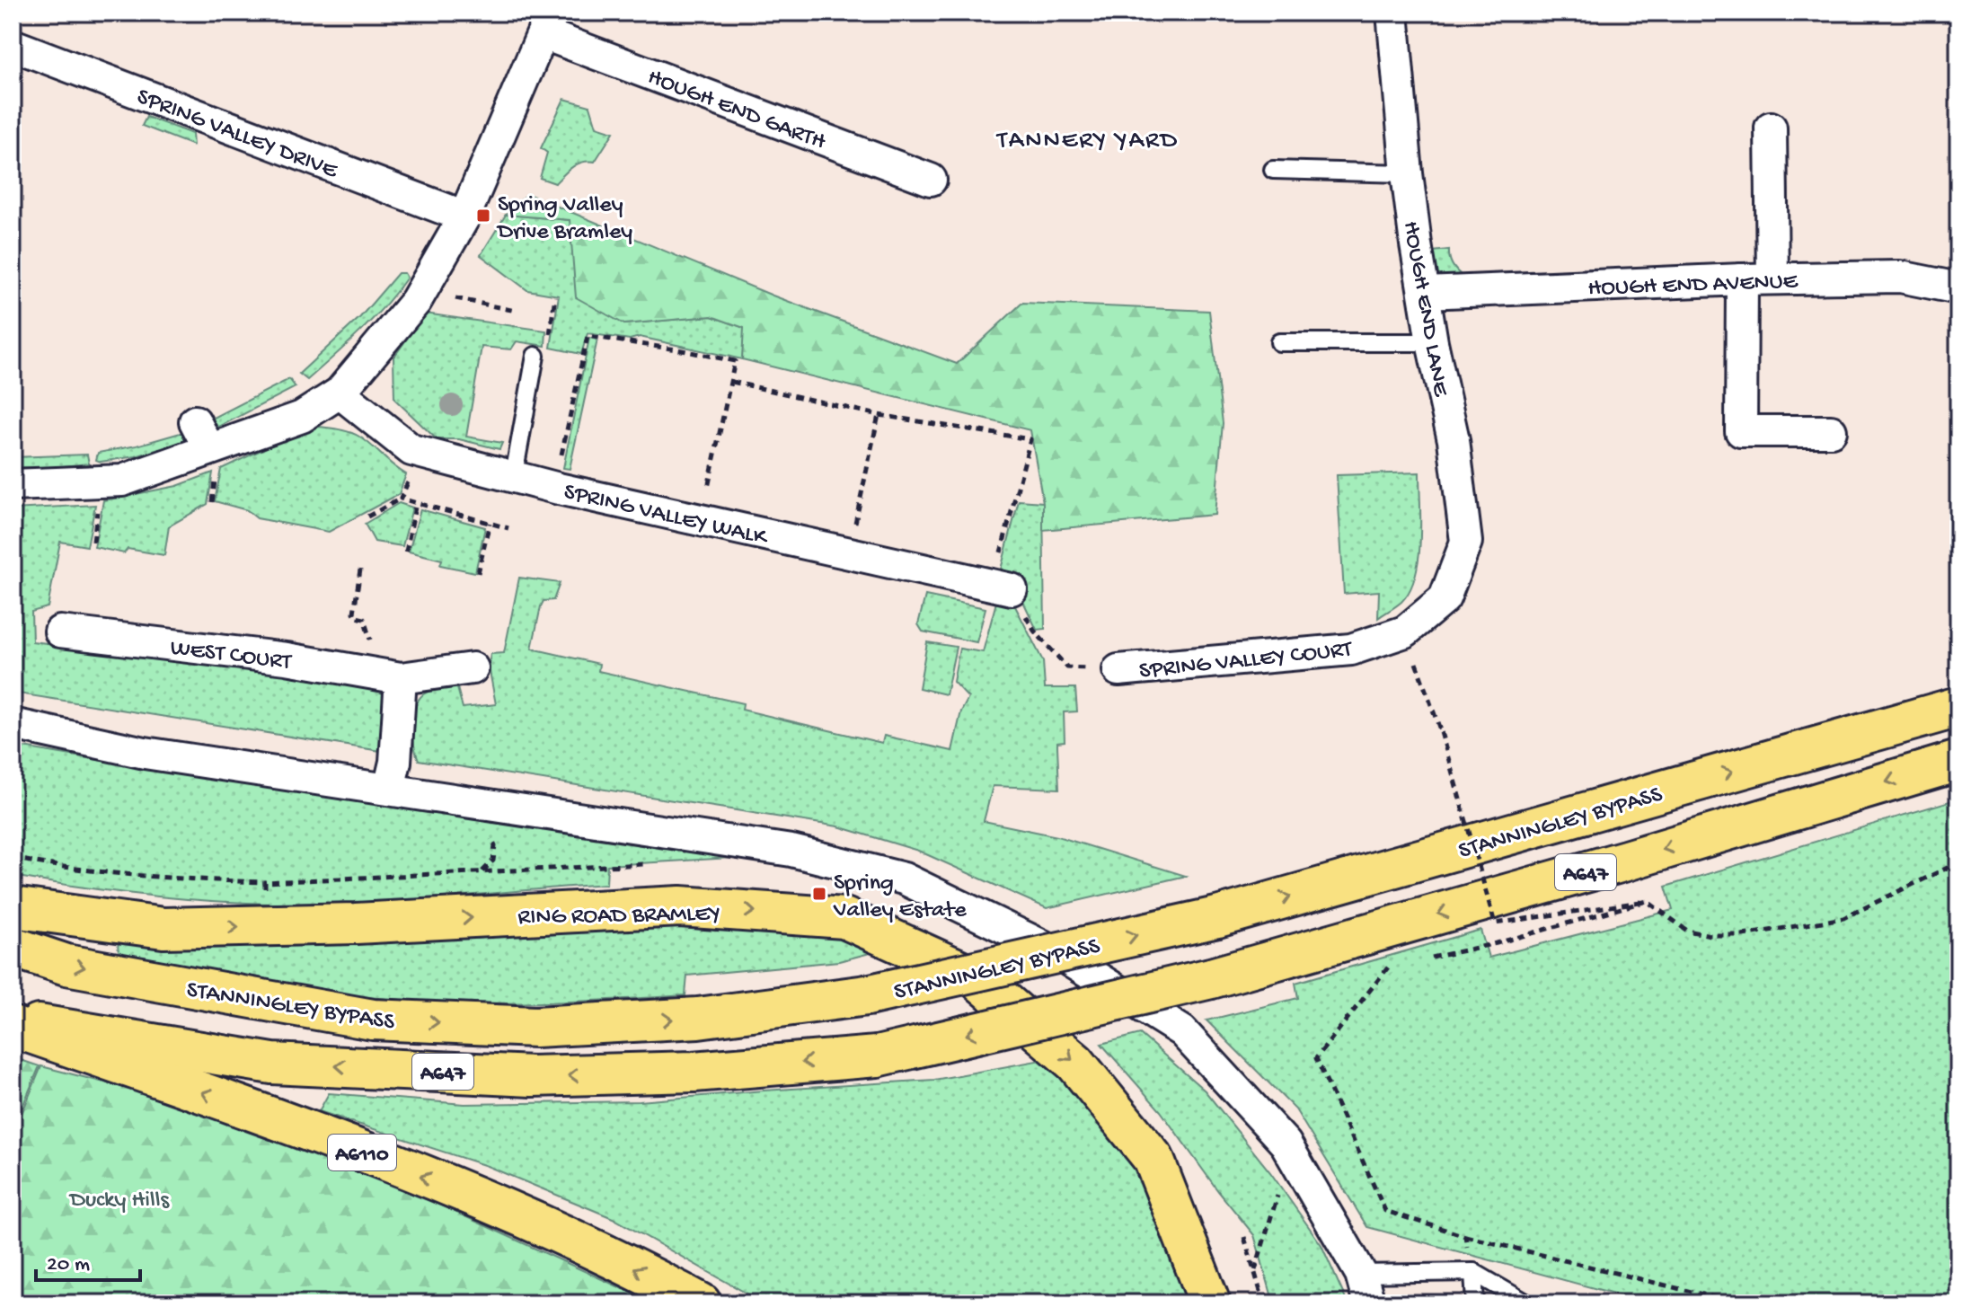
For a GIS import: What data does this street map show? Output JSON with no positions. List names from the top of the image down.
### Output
{
  "streets": {
    "main road": [
      "STANNINGLEY BYPASS",
      "A647",
      "RING ROAD BRAMLEY",
      "A6110"
    ],
    "street": [
      "HOUGH END GARTH",
      "SPRING VALLEY DRIVE",
      "HOUGH END AVENUE",
      "HOUGH END LANE",
      "SPRING VALLEY WALK",
      "WEST COURT",
      "SPRING VALLEY COURT"
    ]
  },
  "crossings": [
    ["HOUGH END AVENUE", "HOUGH END LANE"],
    ["HOUGH END LANE", "SPRING VALLEY COURT"]
  ],
  "districts": ["TANNERY YARD"],
  "parks": ["Ducky Hills"],
  "places": {
    "transit": ["Spring Valley Drive Bramley", "Spring Valley Estate"]
  },
  "scale_bar": "20 m"
}
